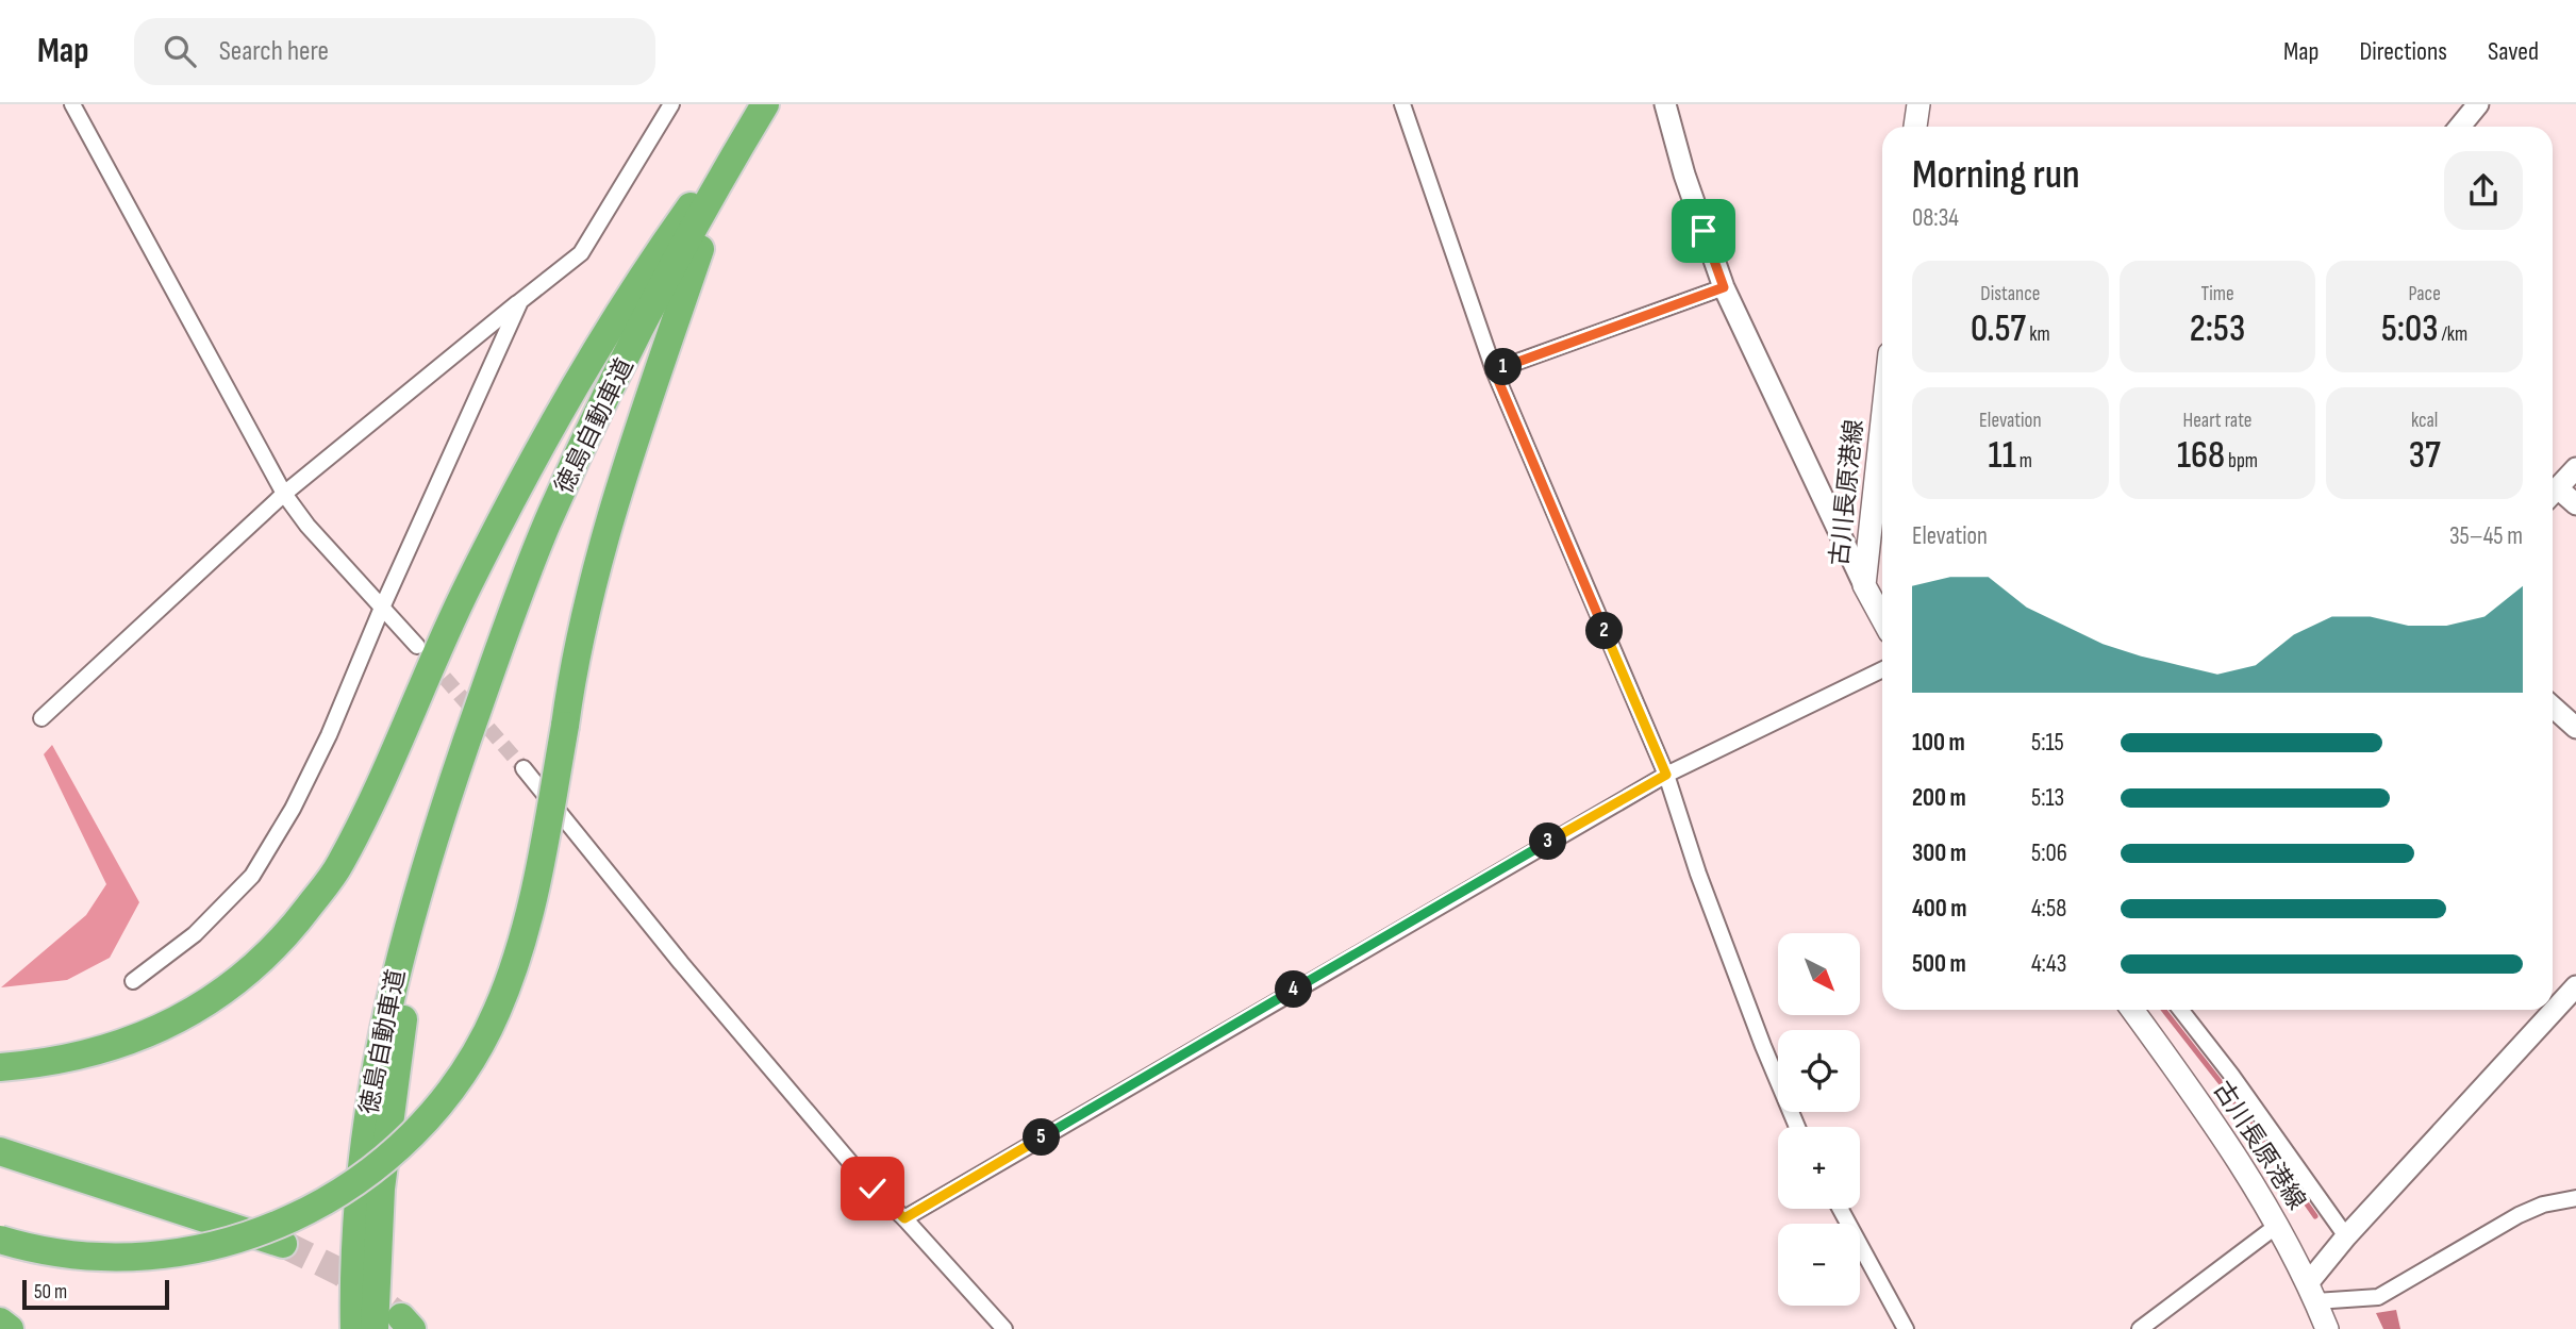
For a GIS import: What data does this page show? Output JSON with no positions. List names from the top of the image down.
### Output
{
  "streets": {
    "highway": ["徳島自動車道"],
    "main road": ["古川長原港線"]
  },
  "scale_bar": "50 m",
  "north": "bottom right",
  "page": {
    "header": "Map",
    "search": "Search here",
    "nav": ["Map", "Directions", "Saved"],
    "heading": ["Morning run", "08:34"],
    "stats": [
      ["Distance", "0.57 km"],
      ["Time", "2:53"],
      ["Pace", "5:03 /km"],
      ["Elevation", "11 m"],
      ["Heart rate", "168 bpm"],
      ["kcal", "37"]
    ],
    "pins": [
      "1",
      "2",
      "3",
      "4",
      "5"
    ],
    "chart": ["Elevation", "35–45 m"],
    "list": [
      {
        "name": "100 m",
        "note": "5:15"
      },
      {
        "name": "200 m",
        "note": "5:13"
      },
      {
        "name": "300 m",
        "note": "5:06"
      },
      {
        "name": "400 m",
        "note": "4:58"
      },
      {
        "name": "500 m",
        "note": "4:43"
      }
    ],
    "map_buttons": ["+", "−"],
    "scale": "50 m"
  }
}
